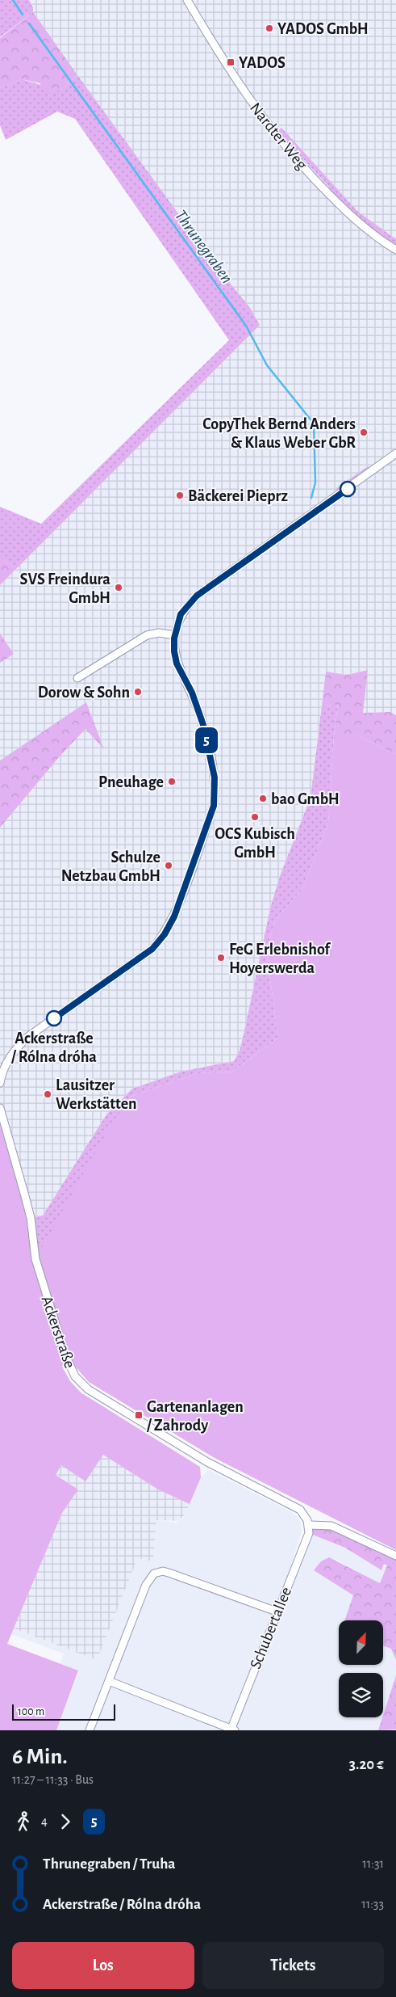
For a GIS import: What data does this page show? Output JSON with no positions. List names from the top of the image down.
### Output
{
  "streets": {
    "street": ["Nardter Weg", "Ackerstraße", "Schubertallee"]
  },
  "crossings": [
    ["Ackerstraße", "Schubertallee"]
  ],
  "water": ["Thrunegraben"],
  "places": {
    "other": [
      "YADOS GmbH",
      "CopyThek Bernd Anders & Klaus Weber GbR",
      "Bäckerei Pieprz",
      "SVS Freindura GmbH",
      "Dorow & Sohn",
      "Pneuhage",
      "bao GmbH",
      "OCS Kubisch GmbH",
      "Schulze Netzbau GmbH",
      "FeG Erlebnishof Hoyerswerda",
      "Ackerstraße / Rólna dróha",
      "Lausitzer Werkstätten"
    ],
    "transit": ["YADOS", "Gartenanlagen / Zahrody"]
  },
  "lines": ["bus line 5"],
  "scale_bar": "100 m",
  "north": "top right",
  "page": {
    "on_map": "5",
    "scale": "100 m",
    "heading": ["6 Min.", "11:27 – 11:33 · Bus", "3.20 €"],
    "legs": ["4", "5"],
    "list": [
      {
        "name": "Thrunegraben / Truha",
        "value": "11:31"
      },
      {
        "name": "Ackerstraße / Rólna dróha",
        "value": "11:33"
      }
    ],
    "buttons": ["Los", "Tickets"]
  }
}
